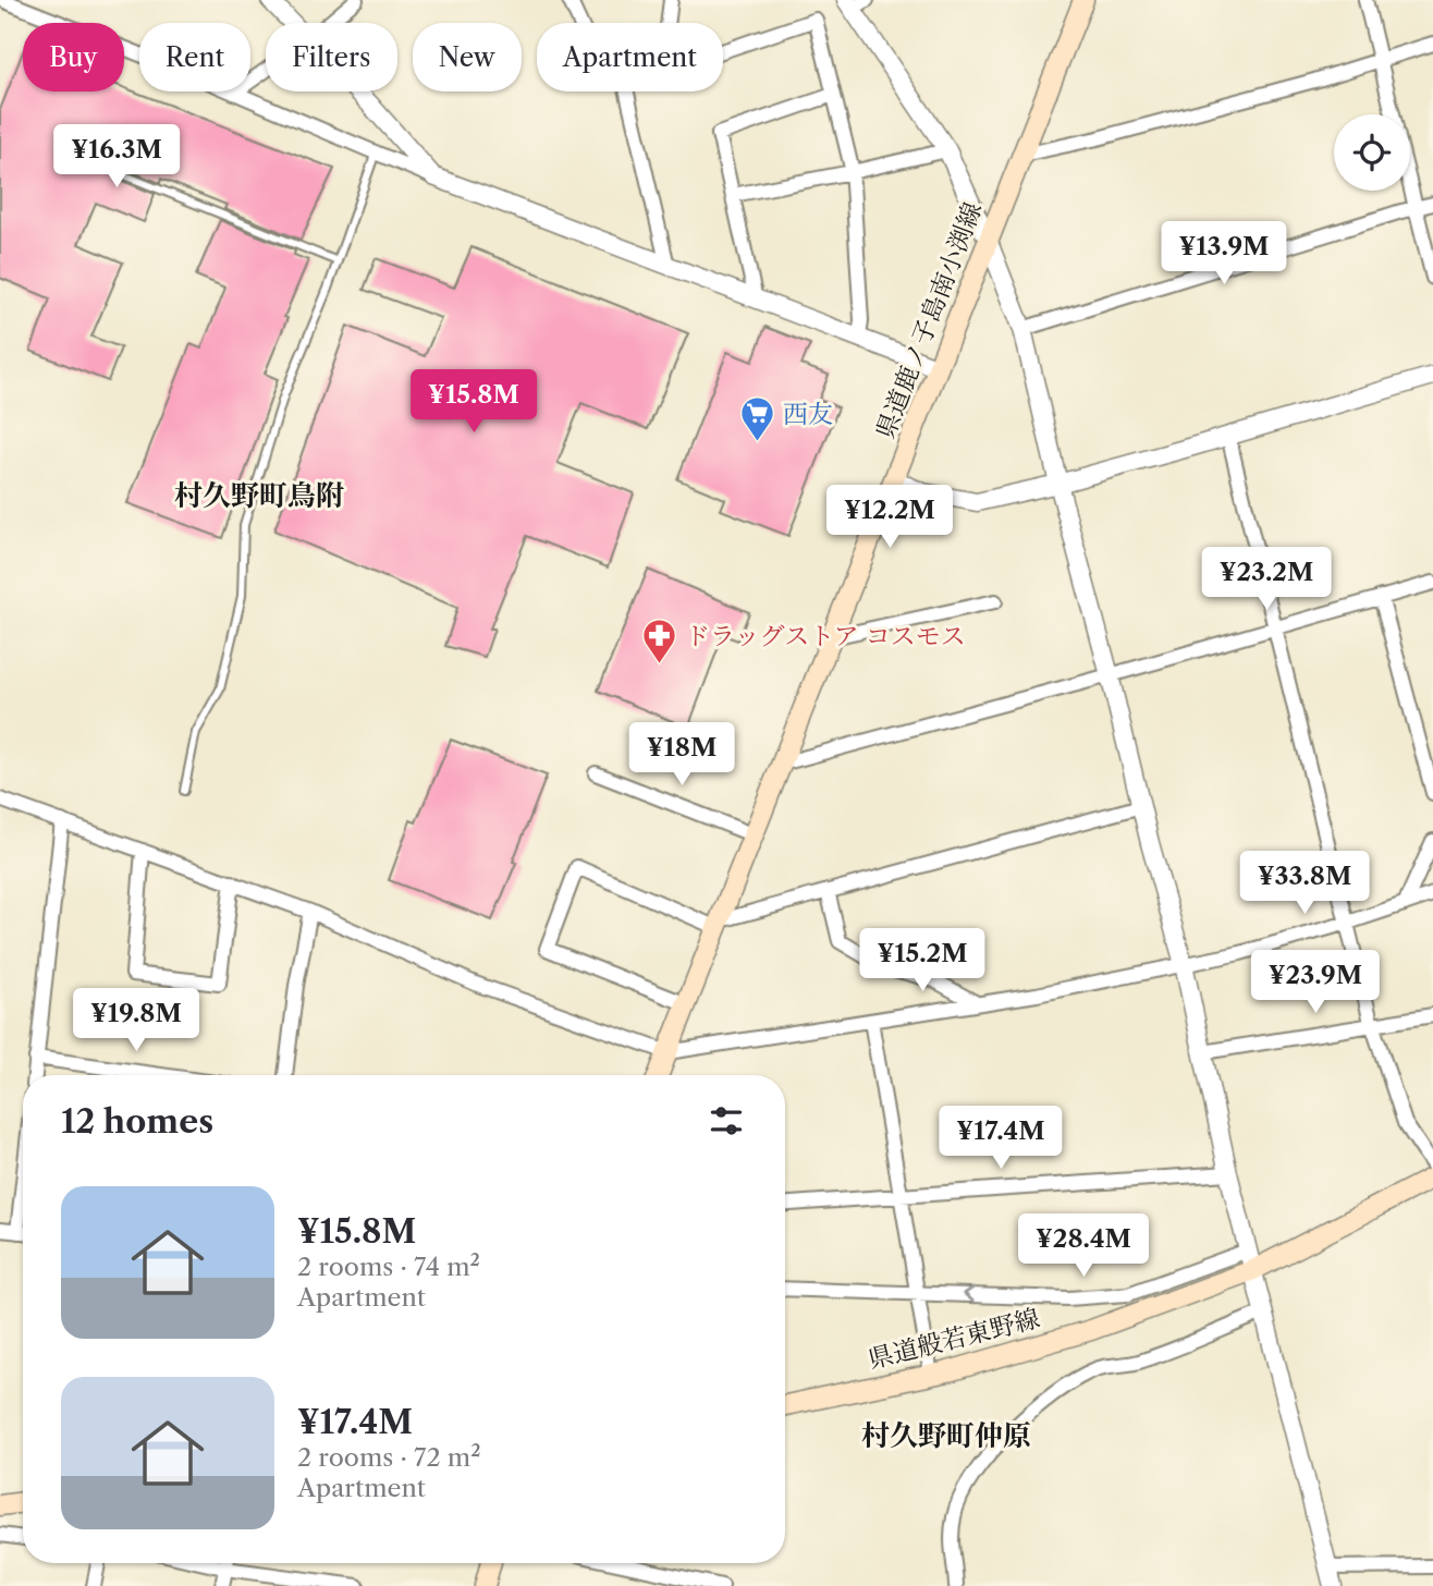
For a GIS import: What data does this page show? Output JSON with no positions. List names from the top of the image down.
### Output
{
  "streets": {
    "main road": ["県道鹿ノ子島南小渕線", "県道般若東野線"]
  },
  "districts": ["村久野町鳥附", "村久野町仲原"],
  "places": {
    "supermarket": ["西友"],
    "pharmacy": ["ドラッグストア コスモス"]
  },
  "page": {
    "chip": [
      "Buy",
      "Rent",
      "Filters",
      "New",
      "Apartment"
    ],
    "price": [
      "¥16.3M",
      "¥13.9M",
      "¥15.8M",
      "¥12.2M",
      "¥23.2M",
      "¥18M",
      "¥33.8M",
      "¥15.2M",
      "¥23.9M",
      "¥19.8M",
      "¥17.4M",
      "¥28.4M"
    ],
    "heading": "12 homes",
    "list": [
      {
        "name": "¥15.8M",
        "note": "2 rooms · 74 m² · Apartment"
      },
      {
        "name": "¥17.4M",
        "note": "2 rooms · 72 m² · Apartment"
      }
    ]
  }
}
